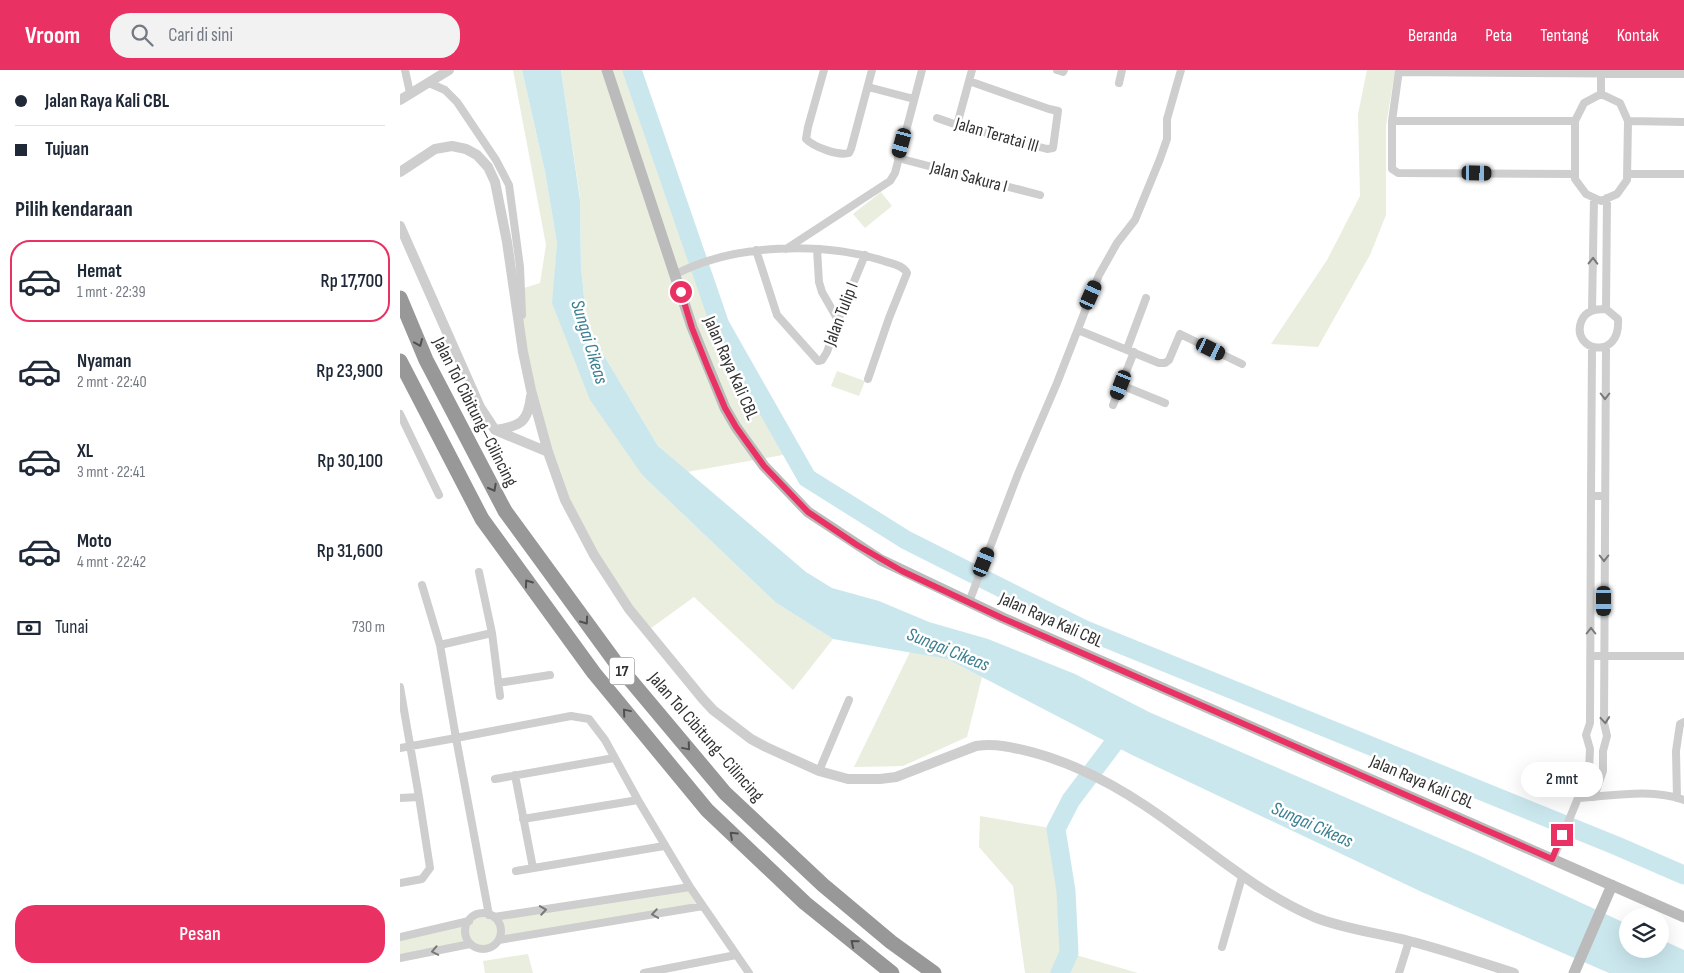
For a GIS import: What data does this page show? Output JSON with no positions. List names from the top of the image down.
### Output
{
  "streets": {
    "highway": ["Jalan Tol Cibitung–Cilincing", "17"],
    "main road": ["Jalan Raya Kali CBL"],
    "street": ["Jalan Teratai III", "Jalan Sakura I", "Jalan Tulip I"]
  },
  "water": ["Sungai Cikeas"],
  "page": {
    "header": "Vroom",
    "search": "Cari di sini",
    "nav": [
      "Beranda",
      "Peta",
      "Tentang",
      "Kontak"
    ],
    "banner": ["Jalan Raya Kali CBL", "Tujuan"],
    "heading": "Pilih kendaraan",
    "list": [
      {
        "name": "Hemat",
        "note": "1 mnt · 22:39",
        "value": "Rp 17,700"
      },
      {
        "name": "Nyaman",
        "note": "2 mnt · 22:40",
        "value": "Rp 23,900"
      },
      {
        "name": "XL",
        "note": "3 mnt · 22:41",
        "value": "Rp 30,100"
      },
      {
        "name": "Moto",
        "note": "4 mnt · 22:42",
        "value": "Rp 31,600"
      }
    ],
    "pay": ["Tunai", "730 m"],
    "bubble": "2 mnt",
    "buttons": "Pesan"
  }
}
